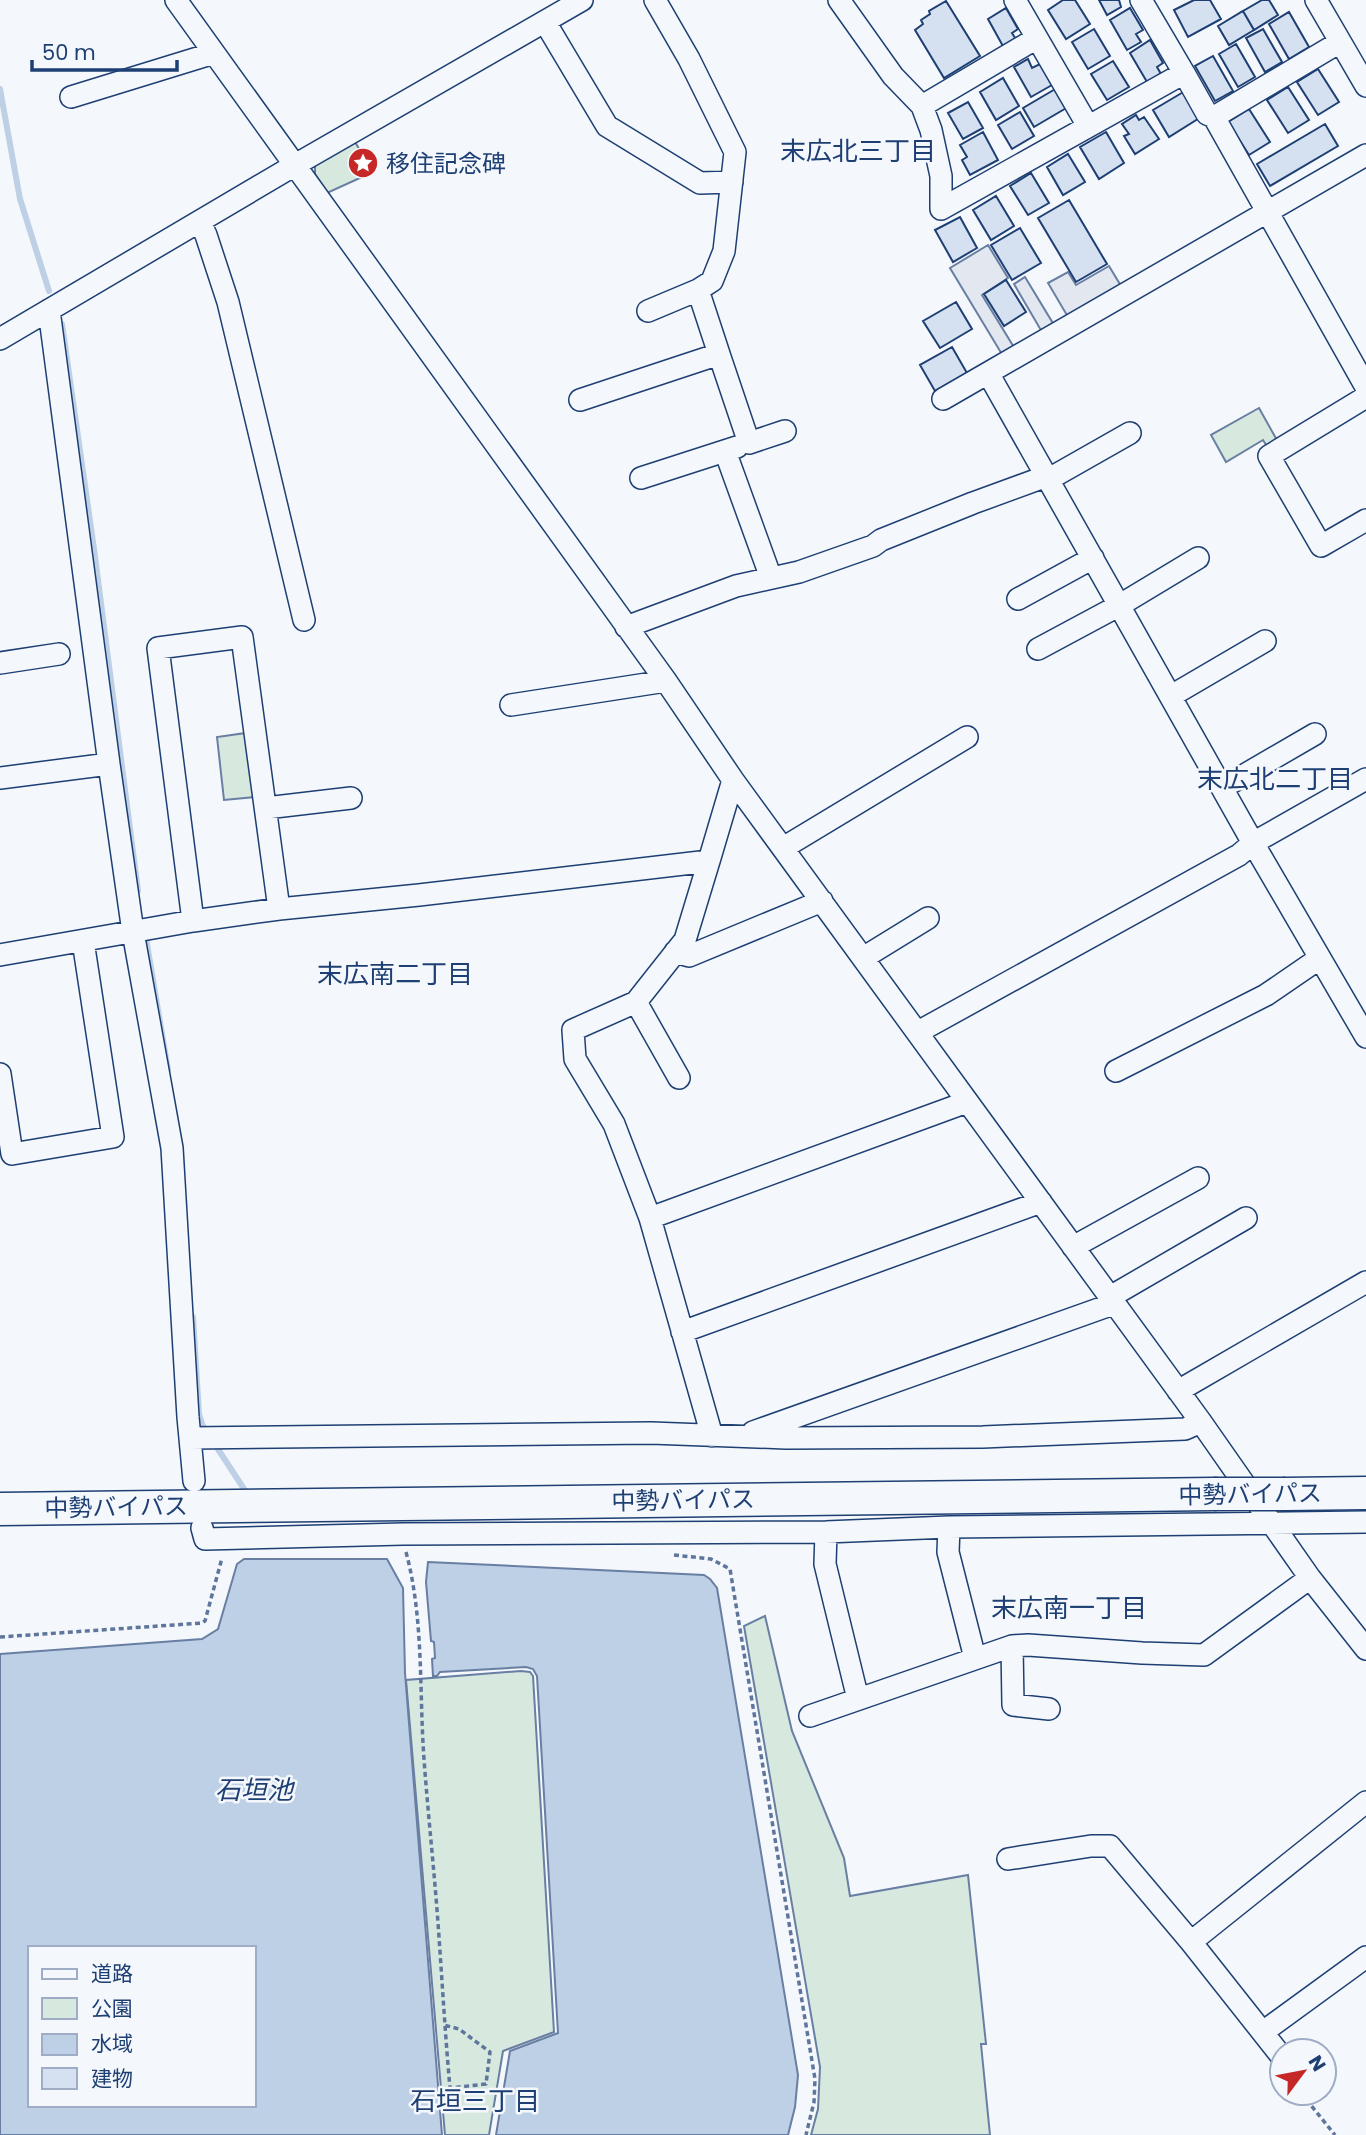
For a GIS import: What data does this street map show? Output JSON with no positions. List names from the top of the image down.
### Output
{
  "streets": {
    "highway": ["中勢バイパス"]
  },
  "districts": [
    "末広北三丁目",
    "末広北二丁目",
    "末広南二丁目",
    "末広南一丁目",
    "石垣三丁目"
  ],
  "water": ["石垣池"],
  "places": {
    "place": ["移住記念碑"]
  },
  "legend": [
    "道路",
    "公園",
    "水域",
    "建物"
  ],
  "scale_bar": "50 m",
  "north": "top right"
}
